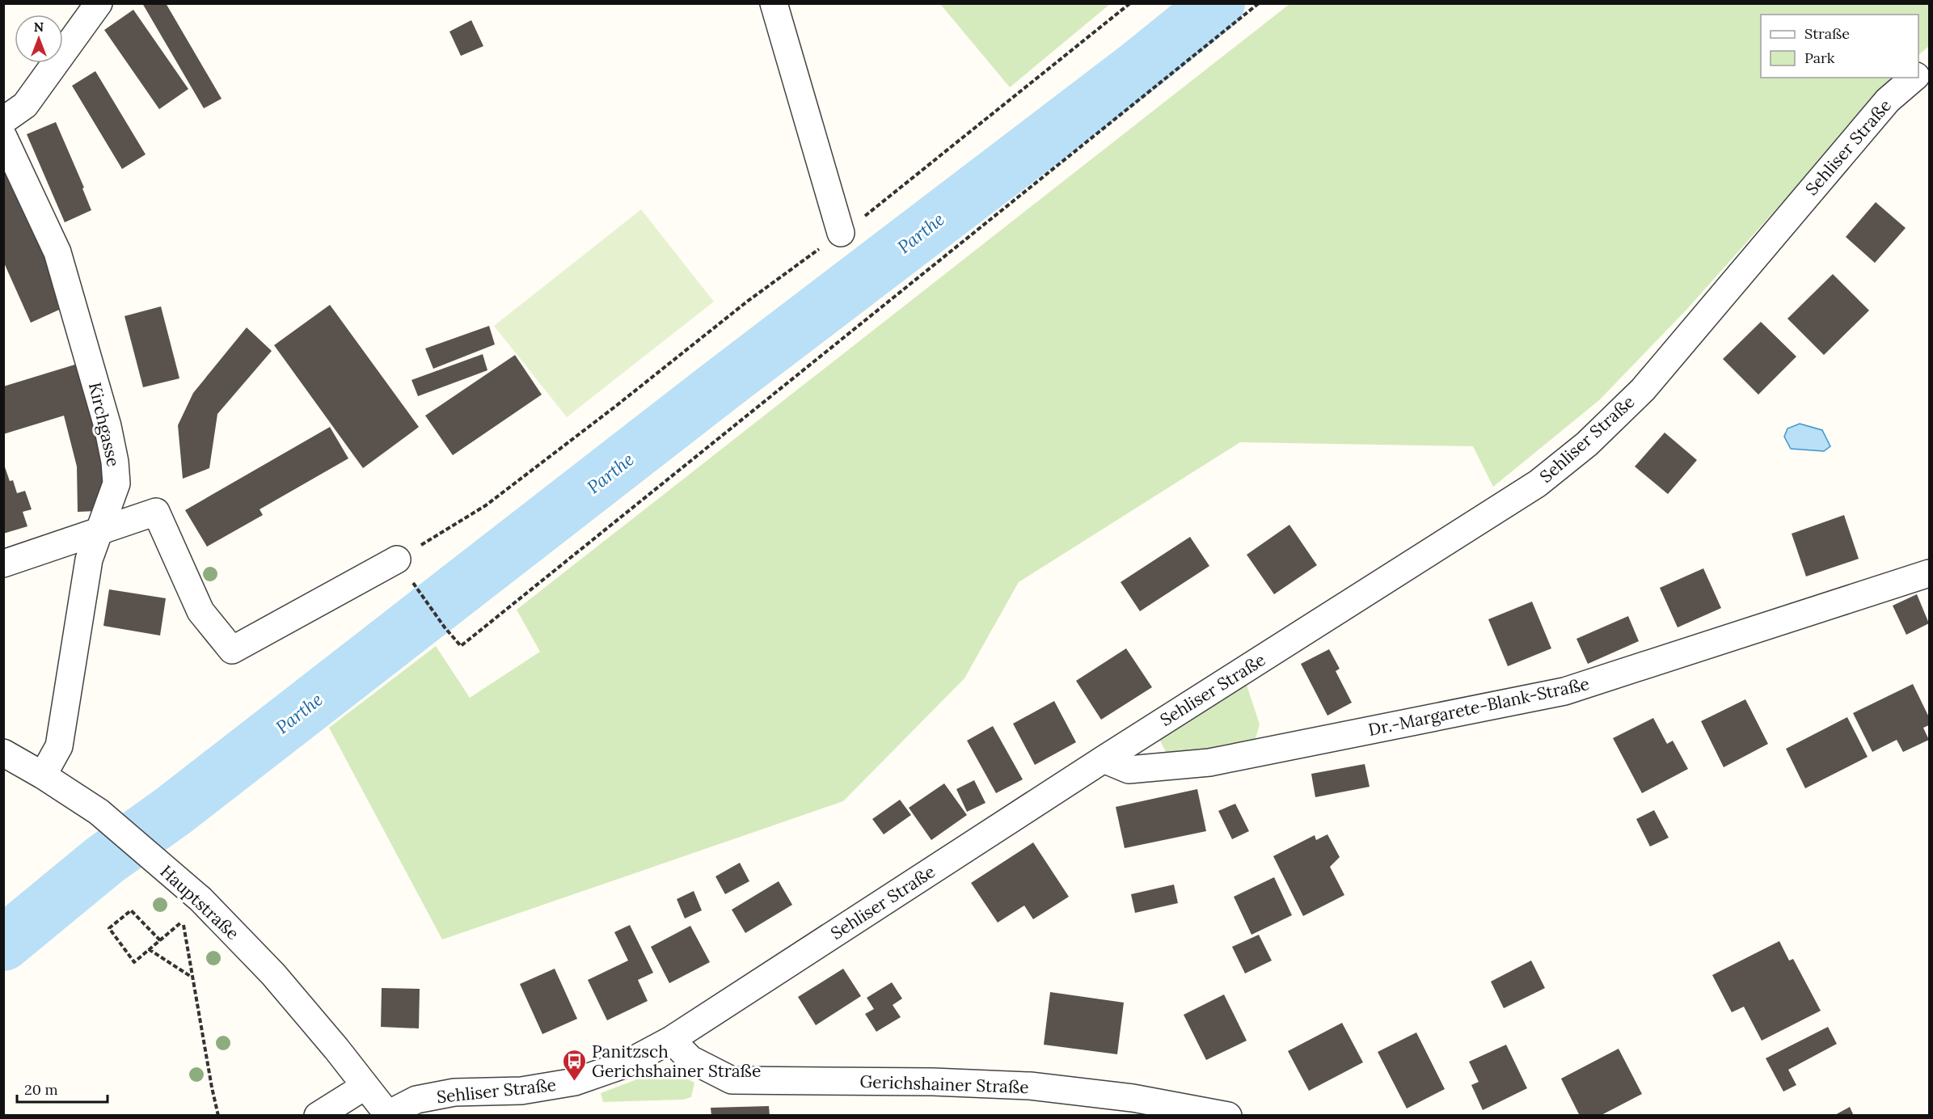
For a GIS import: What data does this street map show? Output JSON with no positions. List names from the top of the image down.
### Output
{
  "streets": {
    "street": [
      "Sehliser Straße",
      "Kirchgasse",
      "Dr.-Margarete-Blank-Straße",
      "Hauptstraße",
      "Gerichshainer Straße"
    ]
  },
  "crossings": [
    ["Sehliser Straße", "Dr.-Margarete-Blank-Straße"],
    ["Sehliser Straße", "Hauptstraße"],
    ["Sehliser Straße", "Gerichshainer Straße"],
    ["Kirchgasse", "Hauptstraße"]
  ],
  "water": ["Parthe"],
  "places": {
    "bus stop": ["Panitzsch Gerichshainer Straße"]
  },
  "legend": ["Straße", "Park"],
  "scale_bar": "20 m",
  "north": "top"
}
